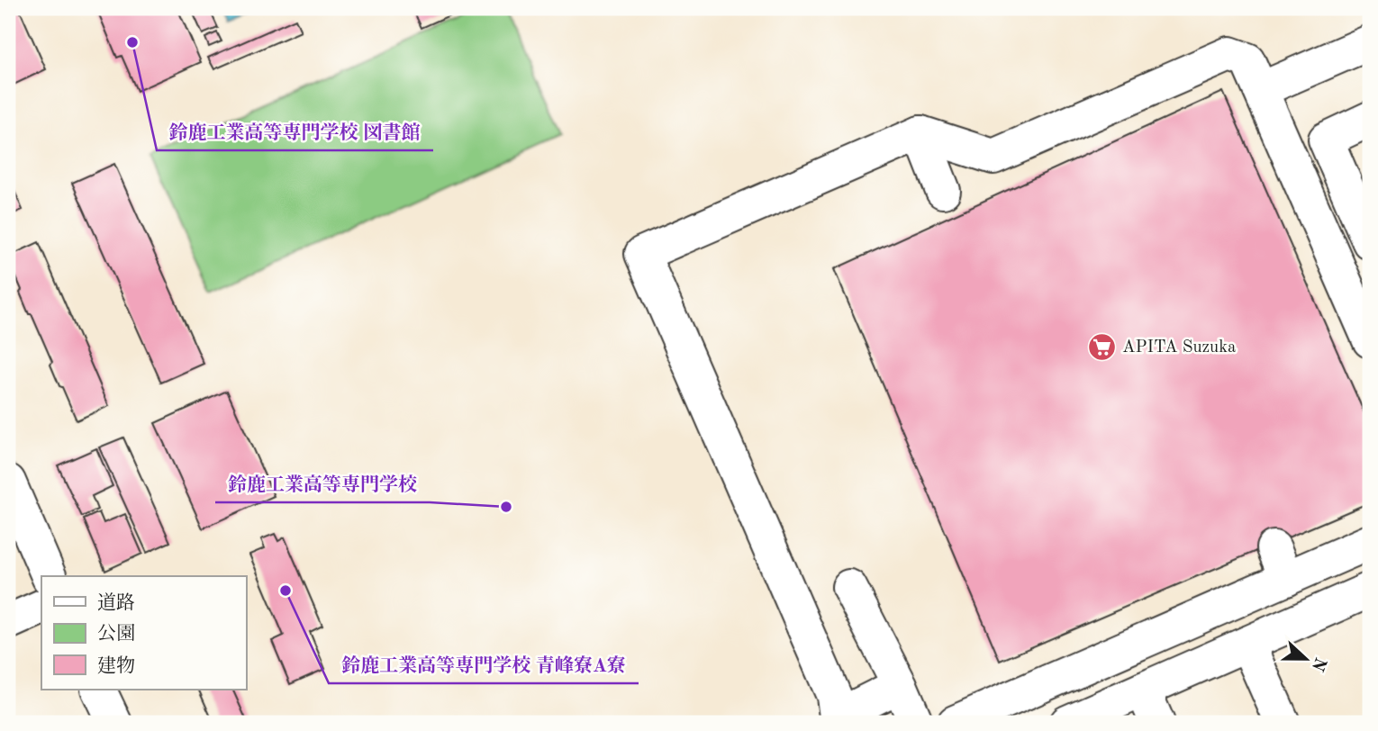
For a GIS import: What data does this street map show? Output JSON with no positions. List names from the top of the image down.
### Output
{
  "places": {
    "other": ["鈴鹿工業高等専門学校 図書館", "鈴鹿工業高等専門学校", "鈴鹿工業高等専門学校 青峰寮A寮"],
    "supermarket": ["APITA Suzuka"]
  },
  "legend": ["道路", "公園", "建物"],
  "north": "right"
}
